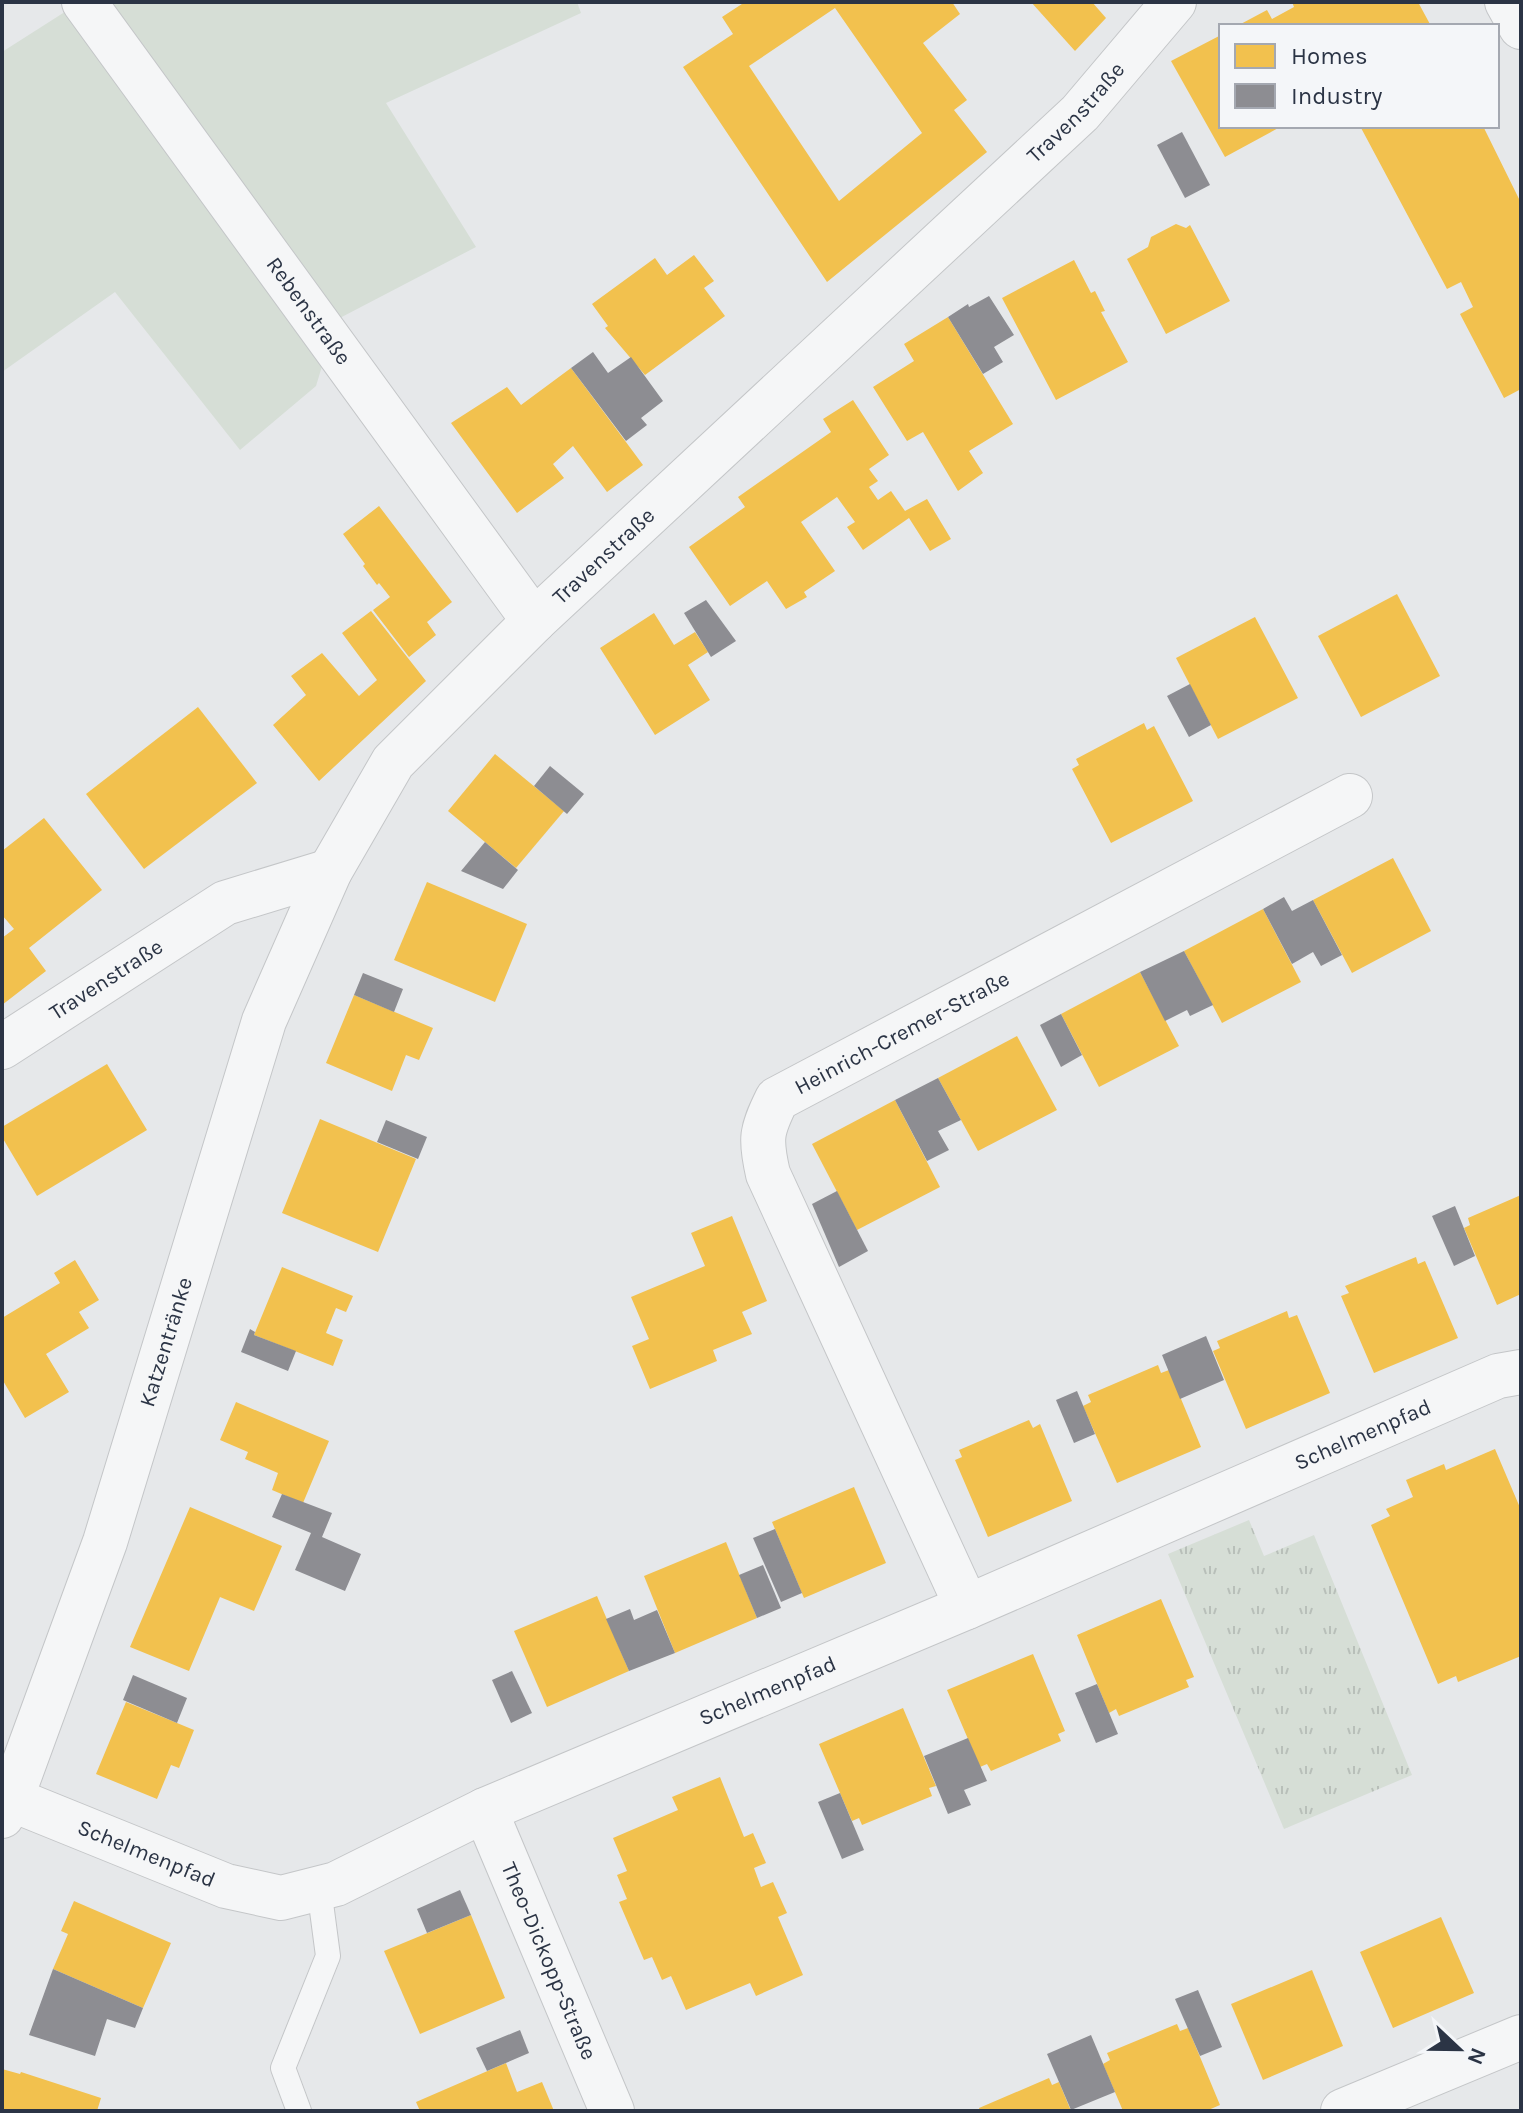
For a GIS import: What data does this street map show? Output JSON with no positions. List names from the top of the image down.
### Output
{
  "streets": {
    "street": [
      "Travenstraße",
      "Rebenstraße",
      "Heinrich-Cremer-Straße",
      "Katzentränke",
      "Schelmenpfad",
      "Theo-Dickopp-Straße"
    ]
  },
  "crossings": [
    ["Travenstraße", "Rebenstraße"],
    ["Travenstraße", "Katzentränke"],
    ["Heinrich-Cremer-Straße", "Schelmenpfad"],
    ["Katzentränke", "Schelmenpfad"],
    ["Schelmenpfad", "Theo-Dickopp-Straße"]
  ],
  "legend": ["Homes", "Industry"],
  "north": "right"
}
